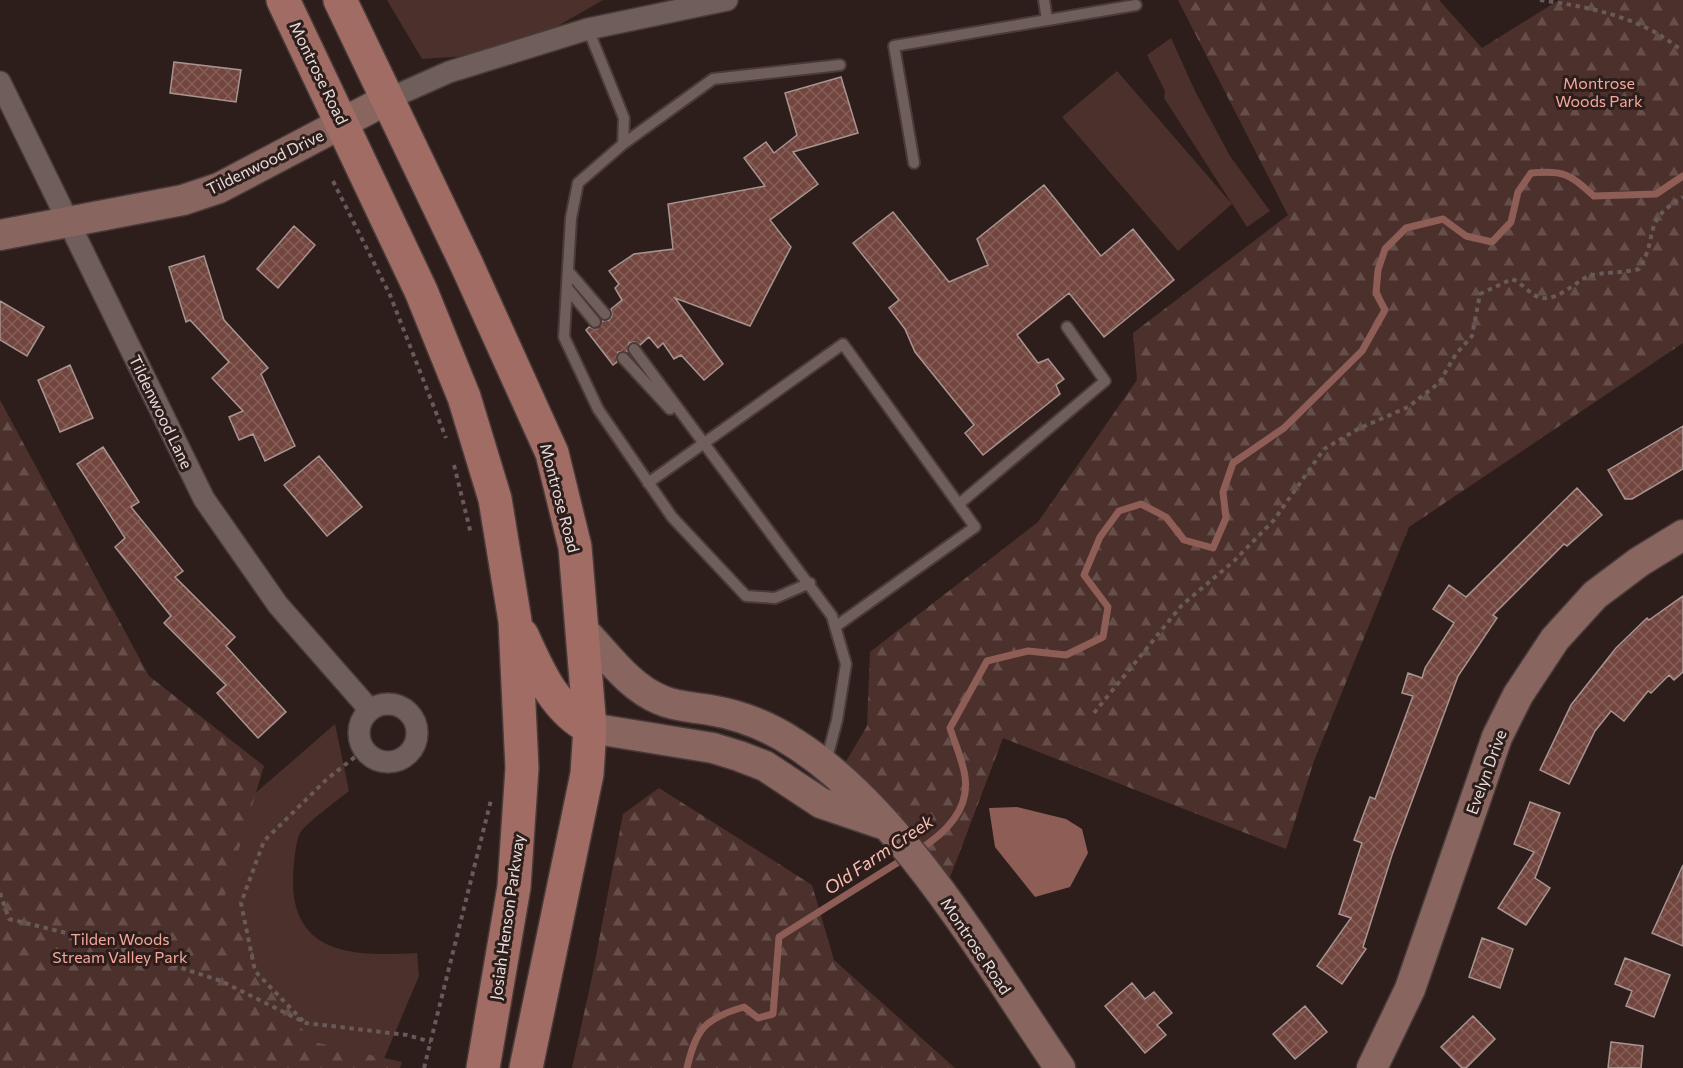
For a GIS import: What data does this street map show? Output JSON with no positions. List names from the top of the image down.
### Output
{
  "streets": {
    "main road": ["Montrose Road", "Josiah Henson Parkway"],
    "street": ["Tildenwood Drive", "Tildenwood Lane", "Evelyn Drive"]
  },
  "crossings": [
    ["Montrose Road", "Tildenwood Drive"],
    ["Montrose Road", "Josiah Henson Parkway"],
    ["Tildenwood Drive", "Tildenwood Lane"]
  ],
  "water": ["Old Farm Creek"],
  "parks": ["Montrose Woods Park", "Tilden Woods Stream Valley Park"]
}
